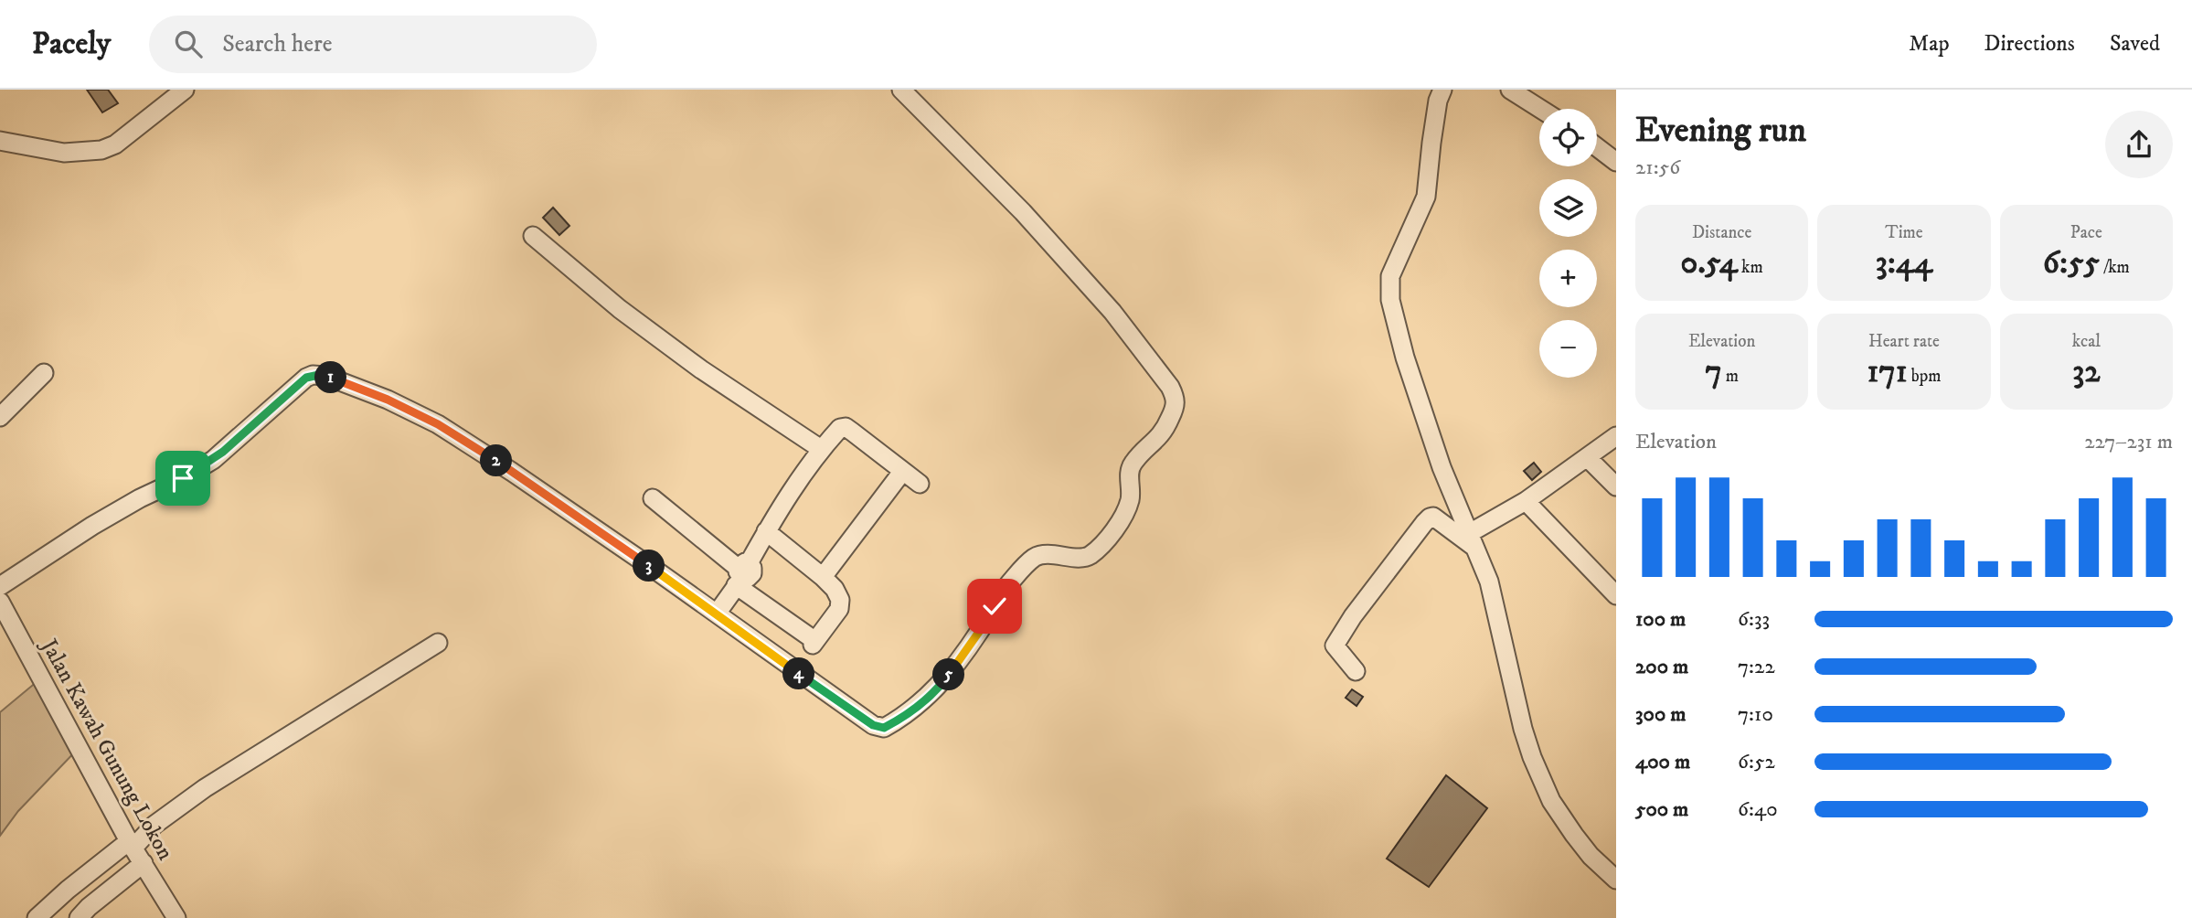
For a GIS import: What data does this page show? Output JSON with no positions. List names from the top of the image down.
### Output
{
  "streets": {
    "street": ["Jalan Kawah Gunung Lokon"]
  },
  "page": {
    "header": "Pacely",
    "search": "Search here",
    "nav": ["Map", "Directions", "Saved"],
    "heading": ["Evening run", "21:56"],
    "map_buttons": ["+", "−"],
    "stats": [
      ["Distance", "0.54 km"],
      ["Time", "3:44"],
      ["Pace", "6:55 /km"],
      ["Elevation", "7 m"],
      ["Heart rate", "171 bpm"],
      ["kcal", "32"]
    ],
    "pins": [
      "1",
      "2",
      "3",
      "4",
      "5"
    ],
    "chart": ["Elevation", "227–231 m"],
    "list": [
      {
        "name": "100 m",
        "note": "6:33"
      },
      {
        "name": "200 m",
        "note": "7:22"
      },
      {
        "name": "300 m",
        "note": "7:10"
      },
      {
        "name": "400 m",
        "note": "6:52"
      },
      {
        "name": "500 m",
        "note": "6:40"
      }
    ]
  }
}
